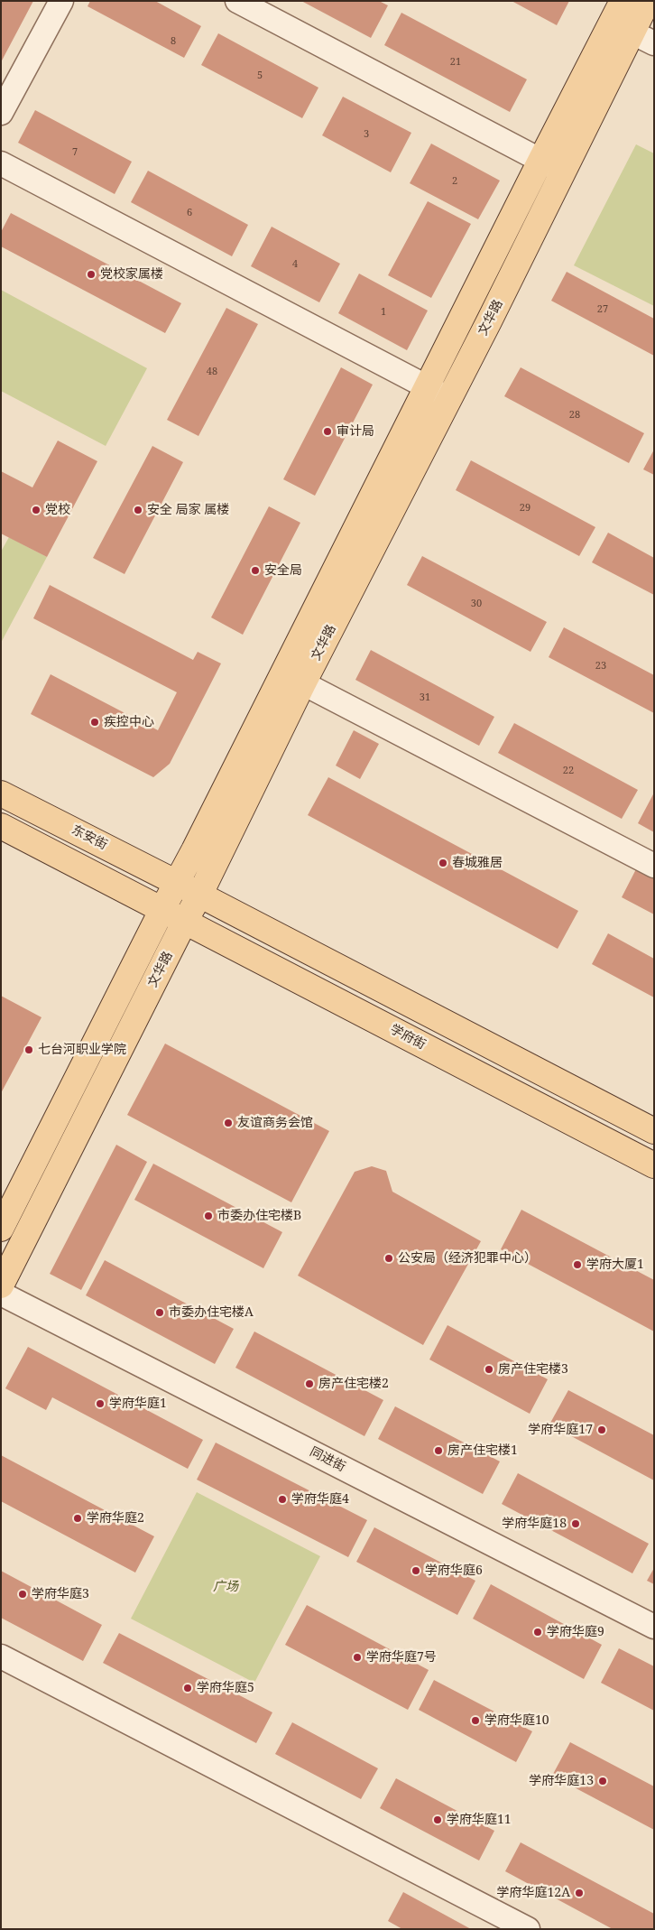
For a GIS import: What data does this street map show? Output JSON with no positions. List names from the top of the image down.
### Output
{
  "streets": {
    "main road": ["文华路", "东安街", "学府街"],
    "street": ["同进街"]
  },
  "crossings": [
    ["文华路", "东安街"],
    ["文华路", "学府街"]
  ],
  "parks": ["广场"],
  "places": [
    "党校家属楼",
    "审计局",
    "党校",
    "安全 局家 属楼",
    "安全局",
    "疾控中心",
    "春城雅居",
    "七台河职业学院",
    "友谊商务会馆",
    "市委办住宅楼B",
    "公安局（经济犯罪中心）",
    "学府大厦1",
    "市委办住宅楼A",
    "房产住宅楼3",
    "房产住宅楼2",
    "学府华庭1",
    "学府华庭17",
    "房产住宅楼1",
    "学府华庭4",
    "学府华庭2",
    "学府华庭18",
    "学府华庭6",
    "学府华庭3",
    "学府华庭9",
    "学府华庭7号",
    "学府华庭5",
    "学府华庭10",
    "学府华庭13",
    "学府华庭11",
    "学府华庭12A"
  ],
  "house_numbers": [
    "8",
    "21",
    "5",
    "3",
    "7",
    "2",
    "6",
    "4",
    "27",
    "1",
    "48",
    "28",
    "29",
    "30",
    "23",
    "31",
    "22"
  ]
}
